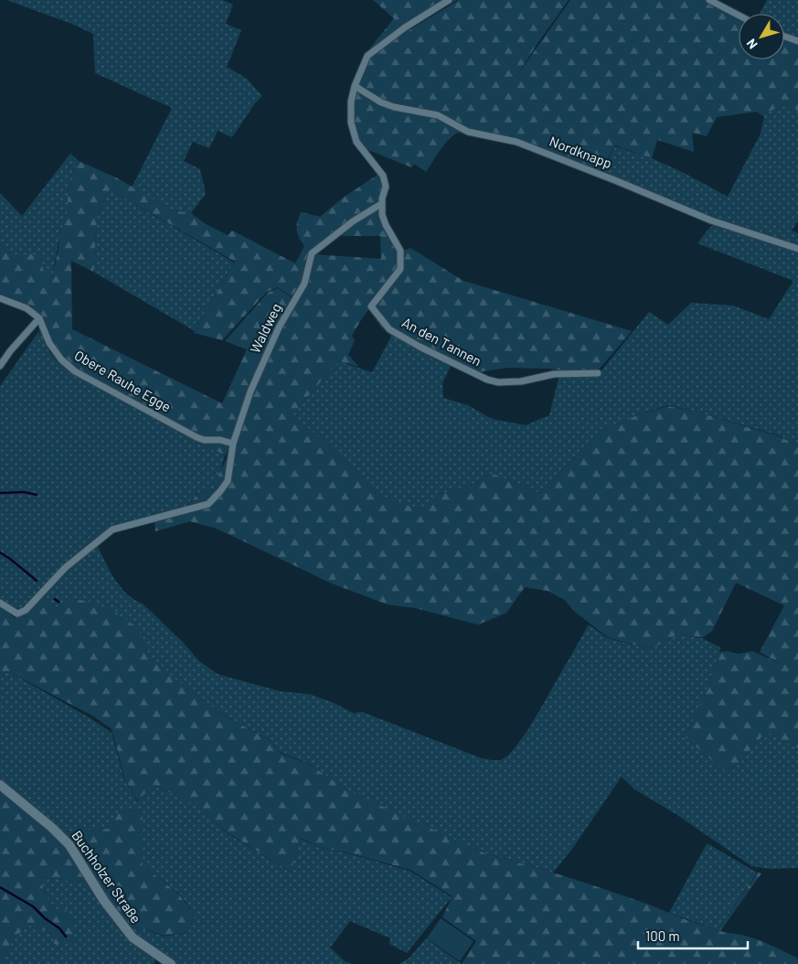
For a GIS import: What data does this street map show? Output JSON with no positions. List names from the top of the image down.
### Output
{
  "streets": {
    "street": [
      "Nordknapp",
      "Waldweg",
      "An den Tannen",
      "Obere Rauhe Egge",
      "Buchholzer Straße"
    ]
  },
  "crossings": [
    ["Waldweg", "An den Tannen"],
    ["Waldweg", "Obere Rauhe Egge"]
  ],
  "scale_bar": "100 m",
  "north": "bottom left"
}
